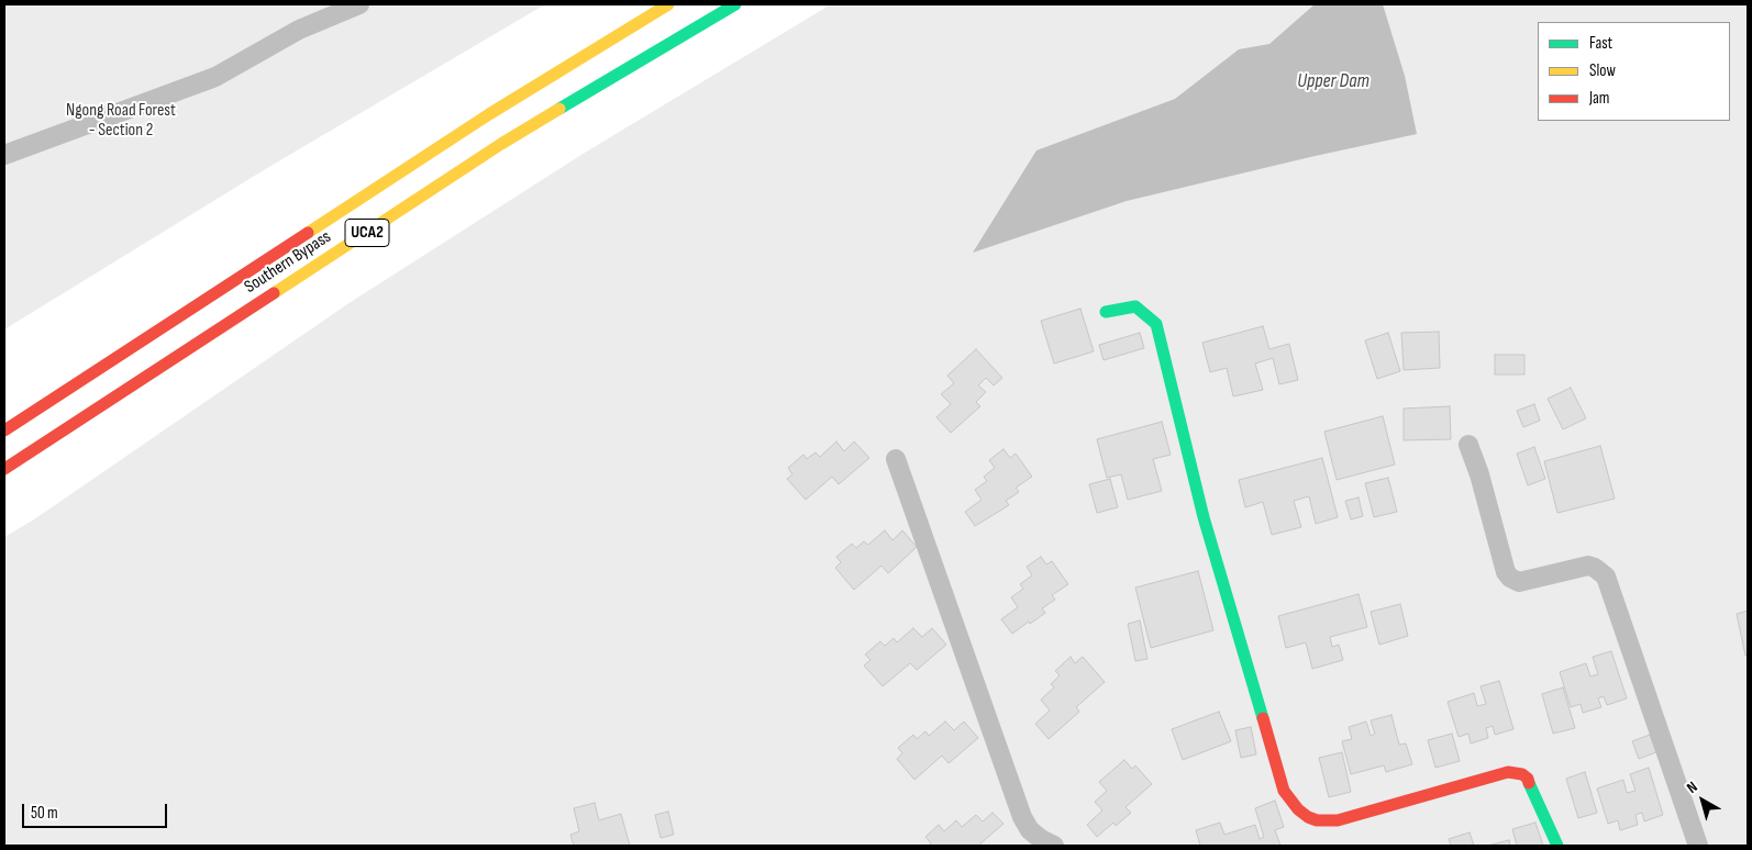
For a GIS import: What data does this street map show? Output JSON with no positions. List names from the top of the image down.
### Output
{
  "streets": {
    "main road": ["UCA2", "Southern Bypass"]
  },
  "water": ["Upper Dam"],
  "parks": ["Ngong Road Forest - Section 2"],
  "legend": ["Fast", "Slow", "Jam"],
  "scale_bar": "50 m",
  "north": "top left"
}
